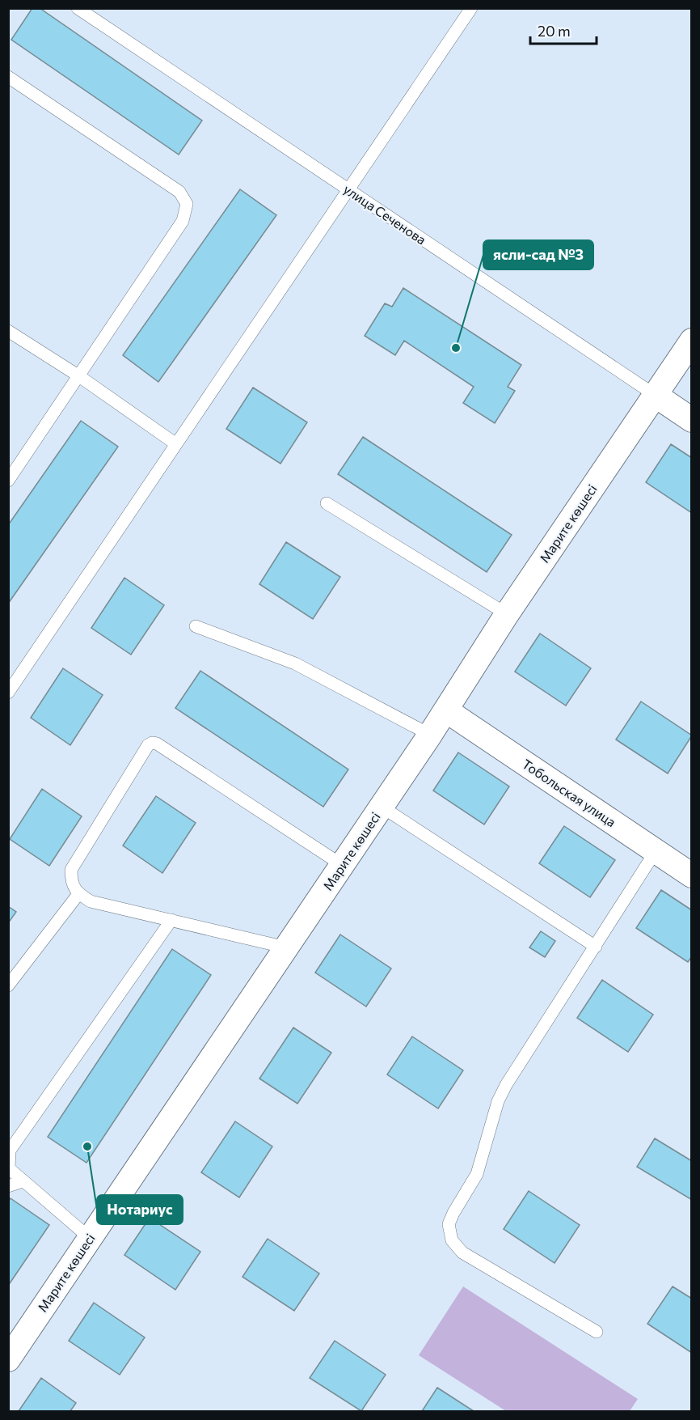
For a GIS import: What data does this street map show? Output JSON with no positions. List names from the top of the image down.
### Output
{
  "streets": {
    "street": ["улица Сеченова", "Марите көшесі", "Тобольская улица"]
  },
  "crossings": [
    ["улица Сеченова", "Марите көшесі"],
    ["Марите көшесі", "Тобольская улица"]
  ],
  "places": ["ясли-сад №3", "Нотариус"],
  "scale_bar": "20 m"
}
